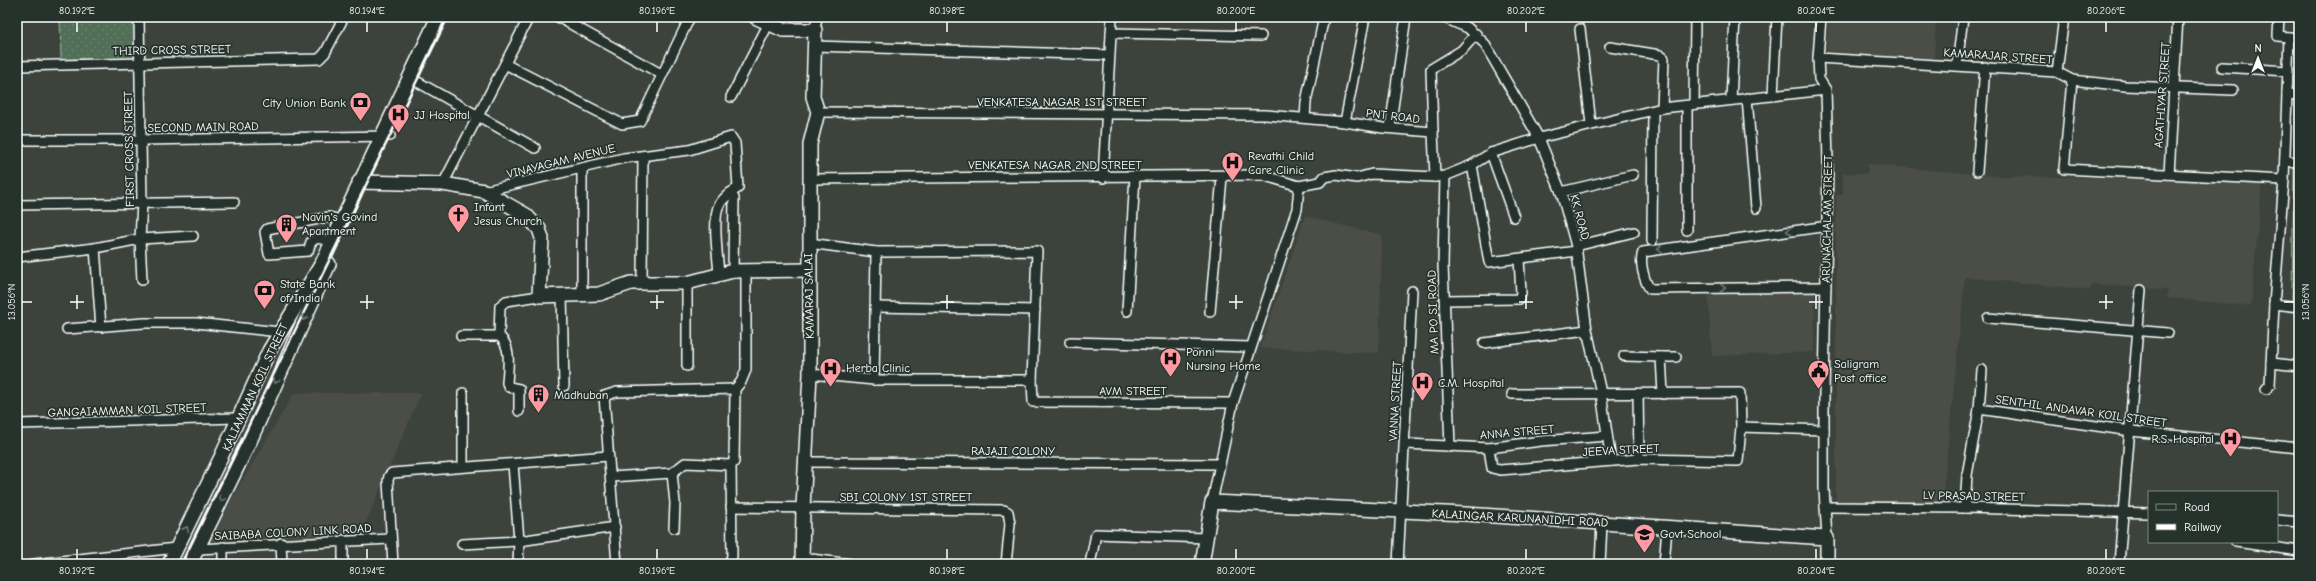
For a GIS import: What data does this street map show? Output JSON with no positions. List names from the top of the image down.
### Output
{
  "streets": {
    "street": [
      "THIRD CROSS STREET",
      "KAMARAJAR STREET",
      "AGATHIYAR STREET",
      "VENKATESA NAGAR 1ST STREET",
      "PNT ROAD",
      "SECOND MAIN ROAD",
      "FIRST CROSS STREET",
      "VINAYAGAM AVENUE",
      "VENKATESA NAGAR 2ND STREET",
      "KK ROAD",
      "ARUNACHALAM STREET",
      "KAMARAJ SALAI",
      "MA PO SI ROAD",
      "KALIAMMAN KOIL STREET",
      "AVM STREET",
      "VANNA STREET",
      "GANGAIAMMAN KOIL STREET",
      "SENTHIL ANDAVAR KOIL STREET",
      "ANNA STREET",
      "JEEVA STREET",
      "RAJAJI COLONY",
      "LV PRASAD STREET",
      "SBI COLONY 1ST STREET",
      "KALAINGAR KARUNANIDHI ROAD",
      "SAIBABA COLONY LINK ROAD"
    ]
  },
  "crossings": [
    ["THIRD CROSS STREET", "FIRST CROSS STREET"],
    ["KAMARAJAR STREET", "AGATHIYAR STREET"],
    ["VENKATESA NAGAR 1ST STREET", "PNT ROAD"],
    ["VENKATESA NAGAR 1ST STREET", "KAMARAJ SALAI"],
    ["SECOND MAIN ROAD", "FIRST CROSS STREET"],
    ["SECOND MAIN ROAD", "KALIAMMAN KOIL STREET"],
    ["VENKATESA NAGAR 2ND STREET", "KAMARAJ SALAI"],
    ["KK ROAD", "ANNA STREET"],
    ["KK ROAD", "JEEVA STREET"],
    ["ARUNACHALAM STREET", "LV PRASAD STREET"],
    ["ARUNACHALAM STREET", "KALAINGAR KARUNANIDHI ROAD"],
    ["KAMARAJ SALAI", "RAJAJI COLONY"],
    ["KAMARAJ SALAI", "SBI COLONY 1ST STREET"],
    ["MA PO SI ROAD", "ANNA STREET"],
    ["KALIAMMAN KOIL STREET", "GANGAIAMMAN KOIL STREET"],
    ["KALIAMMAN KOIL STREET", "SAIBABA COLONY LINK ROAD"],
    ["VANNA STREET", "ANNA STREET"],
    ["VANNA STREET", "KALAINGAR KARUNANIDHI ROAD"],
    ["ANNA STREET", "JEEVA STREET"]
  ],
  "places": {
    "bank": ["City Union Bank", "State Bank of India"],
    "hospital": [
      "JJ Hospital",
      "Revathi Child Care Clinic",
      "Ponni Nursing Home",
      "Herba Clinic",
      "C.M. Hospital",
      "R.S. Hospital"
    ],
    "church": ["Infant Jesus Church"],
    "building": ["Navin's Govind Apartment", "Madhuban"],
    "public building": ["Saligram Post office"],
    "school or university": ["Govt School"]
  },
  "legend": ["Road", "Railway"],
  "north": "top",
  "coordinates": [
    "80.192°E",
    "80.194°E",
    "80.196°E",
    "80.198°E",
    "80.200°E",
    "80.202°E",
    "80.204°E",
    "80.206°E",
    "13.056°N"
  ]
}
